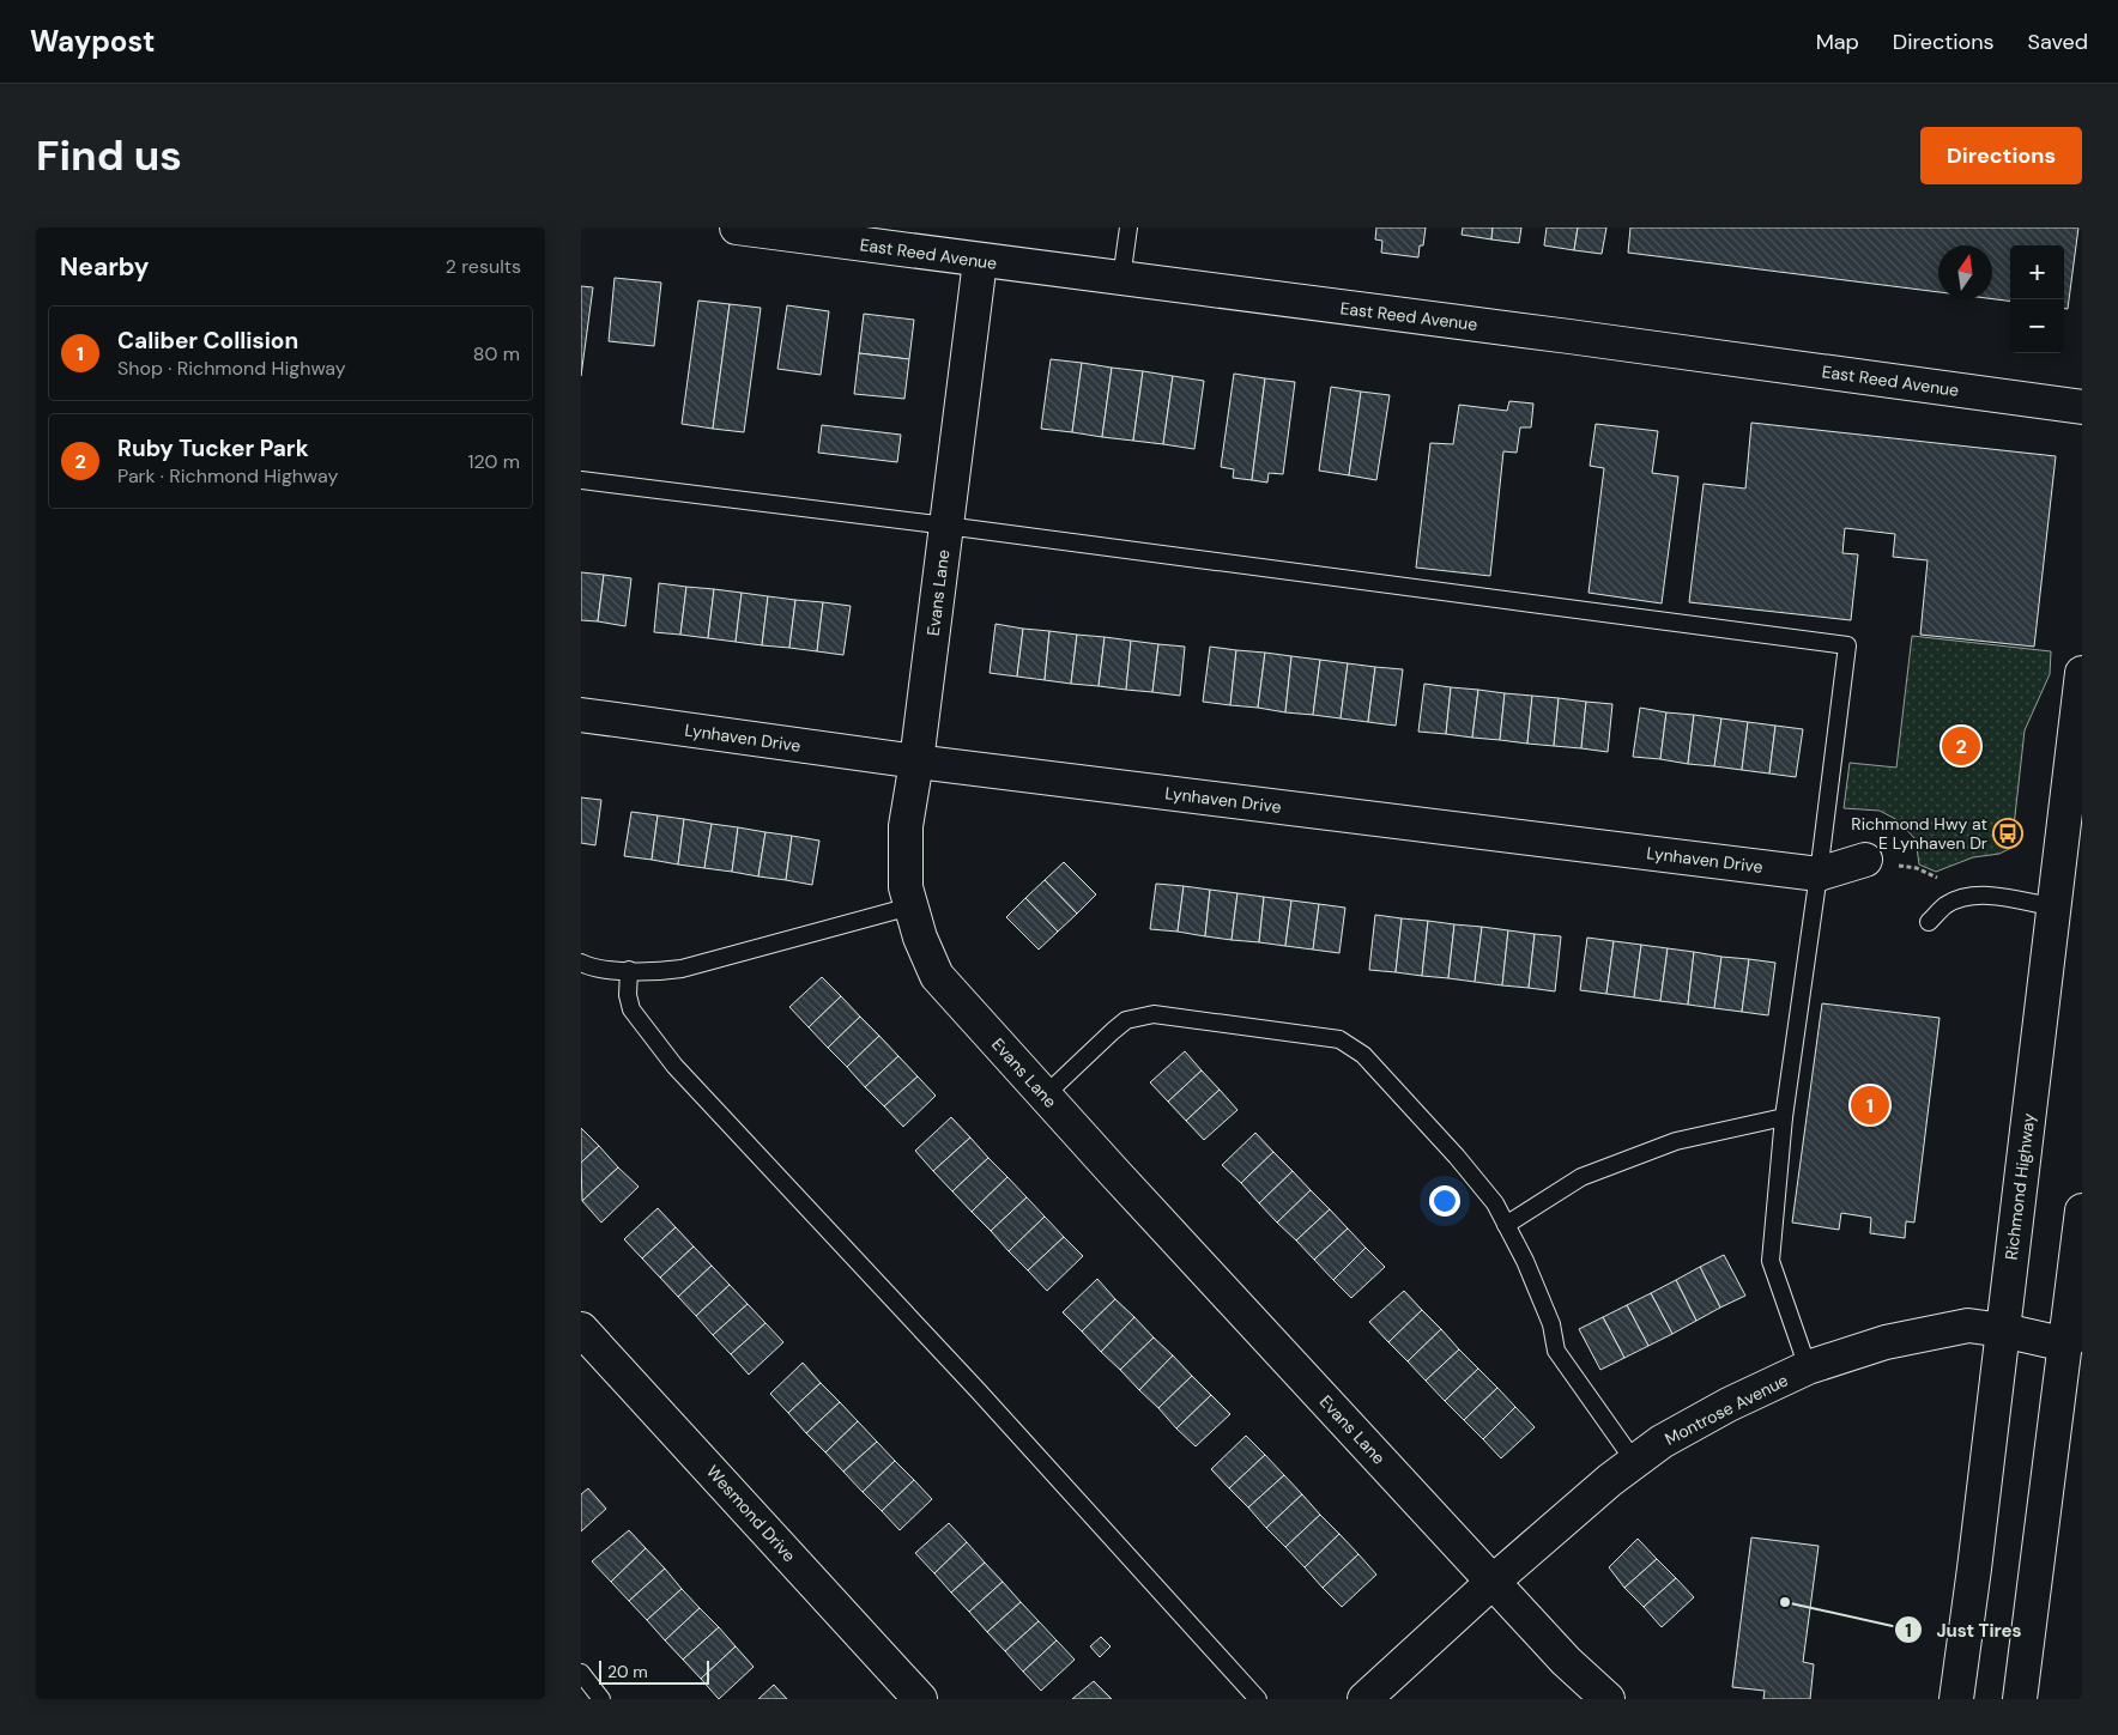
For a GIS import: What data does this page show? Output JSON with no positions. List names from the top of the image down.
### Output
{
  "streets": {
    "main road": [
      "East Reed Avenue",
      "Evans Lane",
      "Lynhaven Drive",
      "Richmond Highway",
      "Montrose Avenue",
      "Wesmond Drive"
    ]
  },
  "crossings": [
    ["East Reed Avenue", "Evans Lane"],
    ["Evans Lane", "Lynhaven Drive"],
    ["Evans Lane", "Montrose Avenue"],
    ["Richmond Highway", "Montrose Avenue"]
  ],
  "places": {
    "bus stop": ["Richmond Hwy at E Lynhaven Dr"],
    "other": ["Just Tires"]
  },
  "scale_bar": "20 m",
  "north": "top",
  "page": {
    "header": "Waypost",
    "nav": ["Map", "Directions", "Saved"],
    "buttons": "Directions",
    "title": "Find us",
    "heading": ["Nearby", "2 results"],
    "map_buttons": ["+", "−"],
    "list": [
      {
        "mark": "1",
        "name": "Caliber Collision",
        "note": "Shop · Richmond Highway",
        "value": "80 m"
      },
      {
        "mark": "2",
        "name": "Ruby Tucker Park",
        "note": "Park · Richmond Highway",
        "value": "120 m"
      }
    ],
    "pins": ["2", "1"],
    "scale": "20 m"
  }
}
